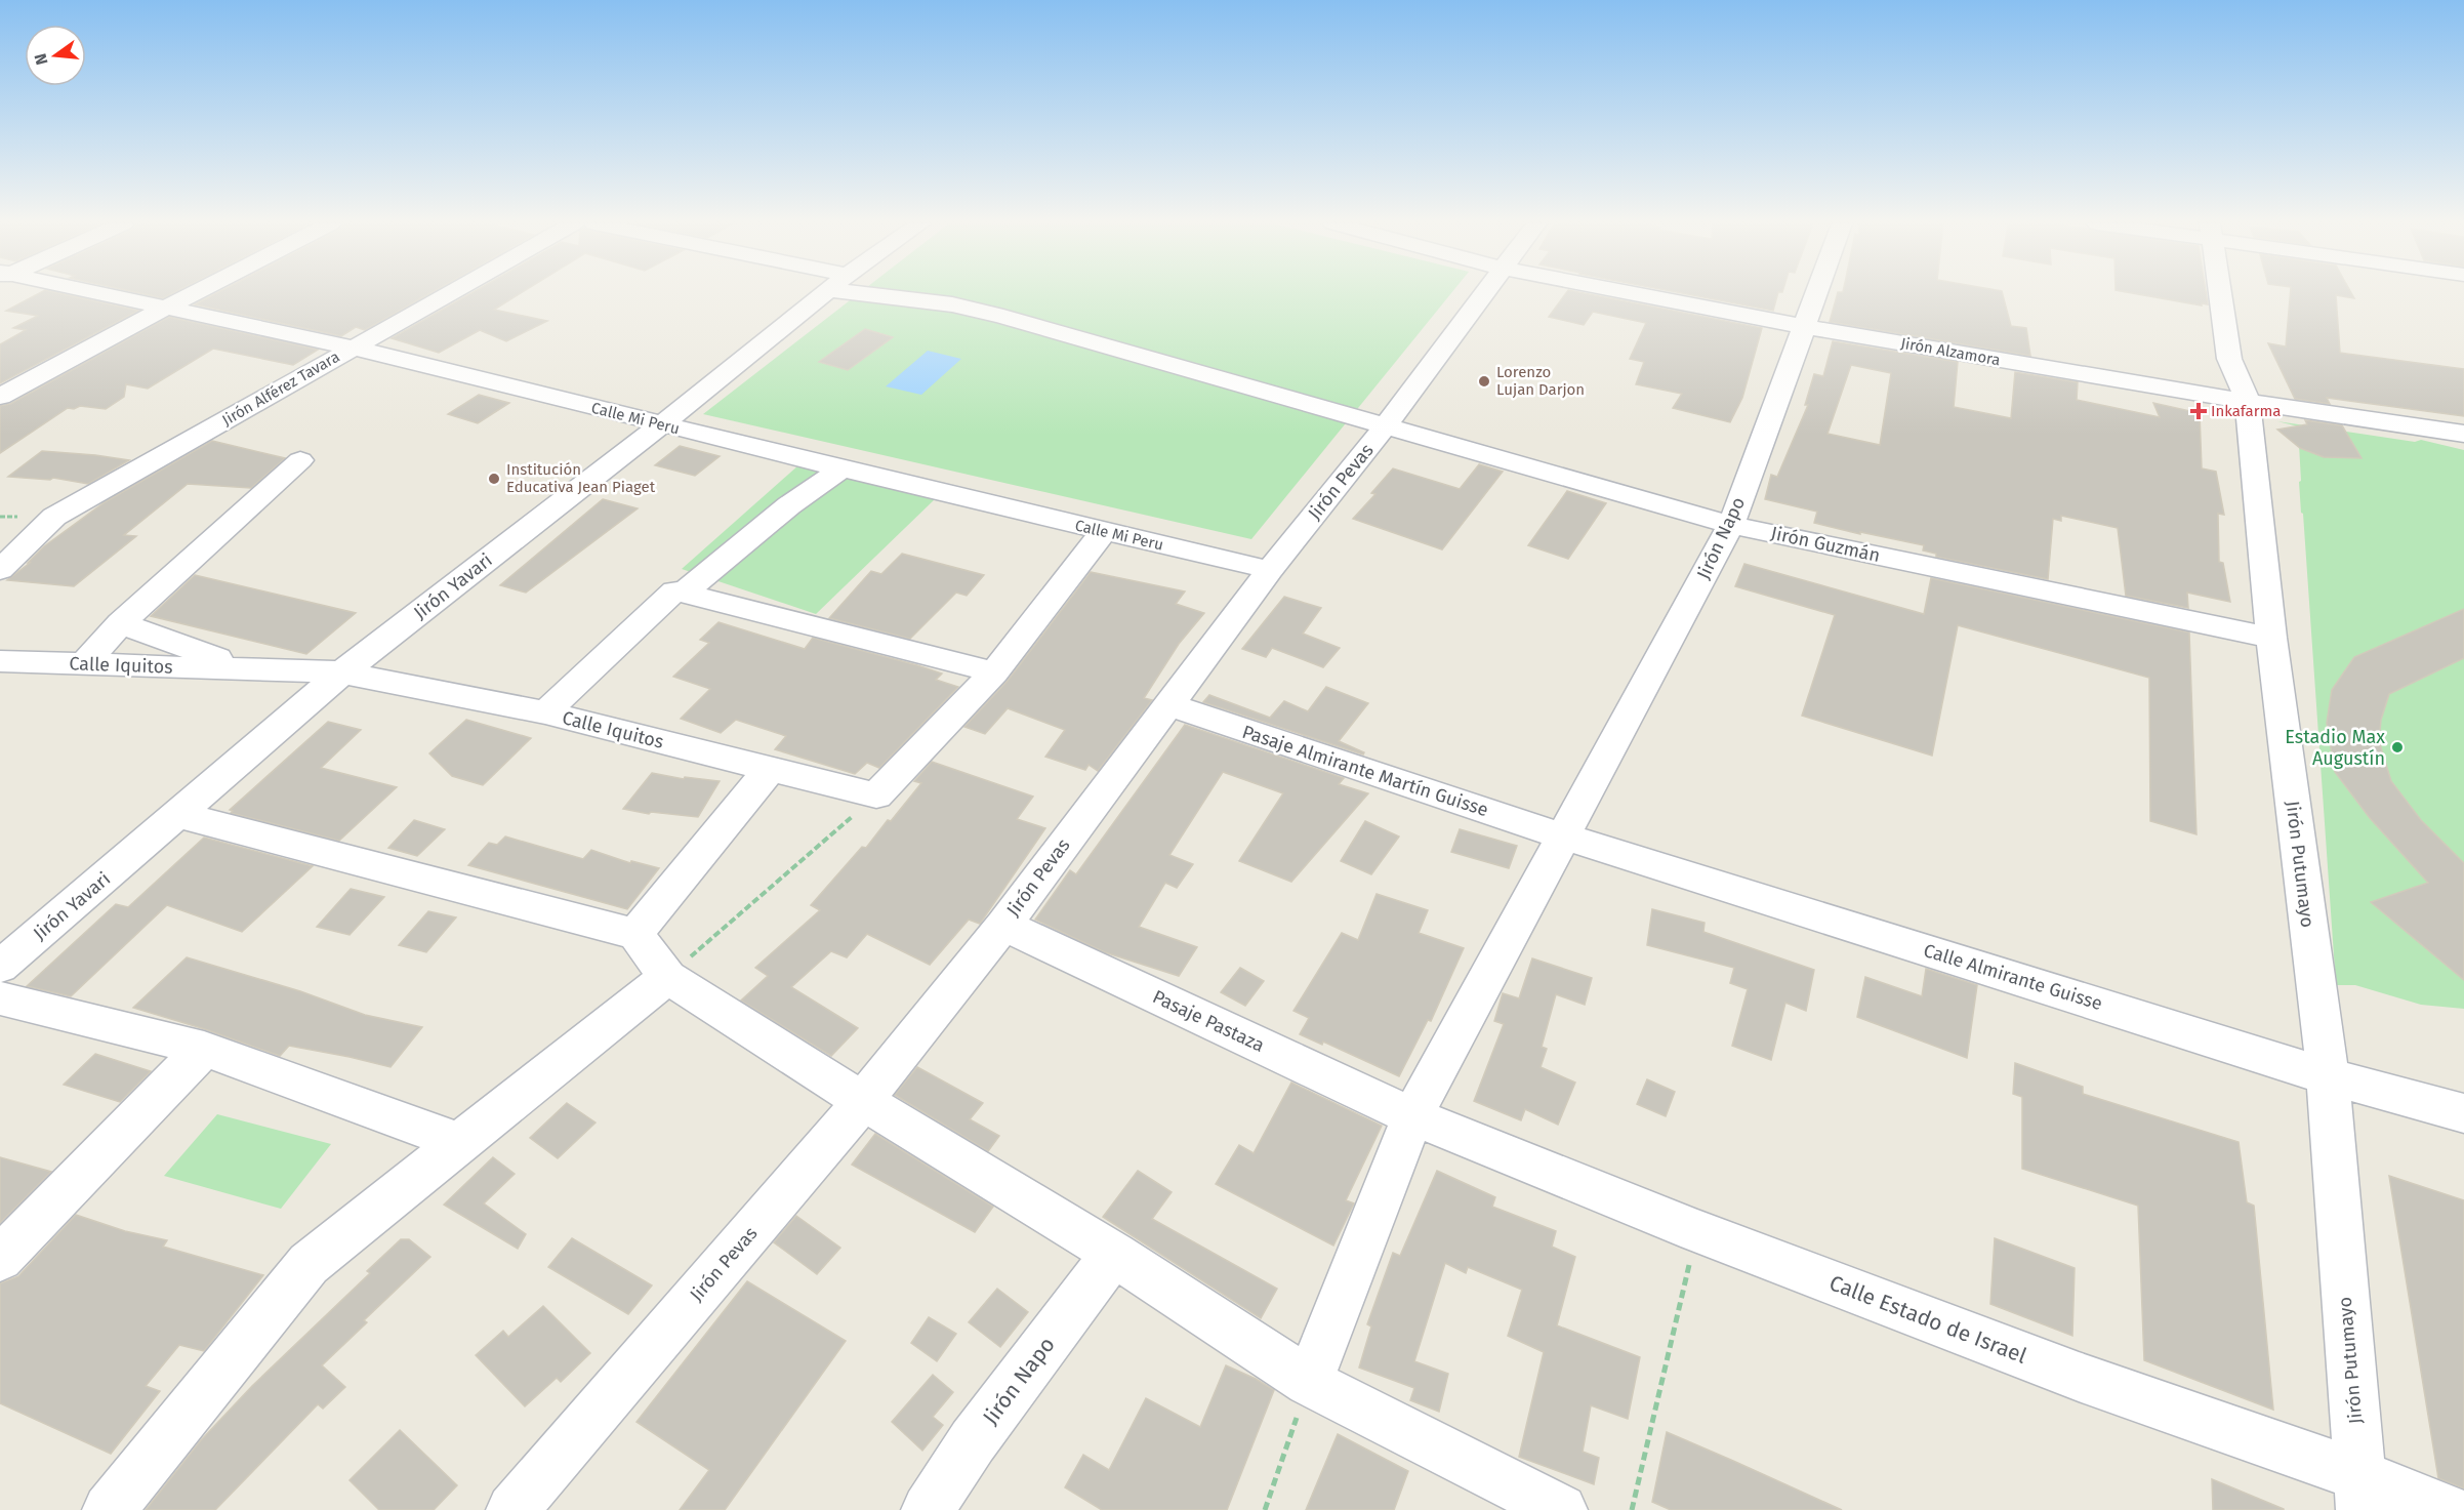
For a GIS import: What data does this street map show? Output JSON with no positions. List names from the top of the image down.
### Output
{
  "streets": {
    "street": [
      "Jirón Alzamora",
      "Jirón Alférez Tavara",
      "Calle Mi Peru",
      "Jirón Pevas",
      "Jirón Napo",
      "Jirón Guzmán",
      "Jirón Yavari",
      "Calle Iquitos",
      "Pasaje Almirante Martín Guisse",
      "Jirón Putumayo",
      "Calle Almirante Guisse",
      "Pasaje Pastaza",
      "Calle Estado de Israel"
    ]
  },
  "crossings": [
    ["Jirón Alzamora", "Jirón Napo"],
    ["Jirón Alzamora", "Jirón Putumayo"],
    ["Jirón Alférez Tavara", "Calle Mi Peru"],
    ["Calle Mi Peru", "Jirón Pevas"],
    ["Calle Mi Peru", "Jirón Yavari"],
    ["Jirón Pevas", "Jirón Guzmán"],
    ["Jirón Pevas", "Pasaje Almirante Martín Guisse"],
    ["Jirón Pevas", "Pasaje Pastaza"],
    ["Jirón Napo", "Jirón Guzmán"],
    ["Jirón Napo", "Pasaje Almirante Martín Guisse"],
    ["Jirón Napo", "Calle Almirante Guisse"],
    ["Jirón Napo", "Pasaje Pastaza"],
    ["Jirón Napo", "Calle Estado de Israel"],
    ["Jirón Guzmán", "Jirón Putumayo"],
    ["Jirón Yavari", "Calle Iquitos"],
    ["Pasaje Almirante Martín Guisse", "Calle Almirante Guisse"],
    ["Jirón Putumayo", "Calle Almirante Guisse"],
    ["Jirón Putumayo", "Calle Estado de Israel"],
    ["Pasaje Pastaza", "Calle Estado de Israel"]
  ],
  "places": {
    "other": ["Lorenzo Lujan Darjon", "Institución Educativa Jean Piaget", "Estadio Max Augustín"],
    "health": ["Inkafarma"]
  },
  "north": "left"
}
